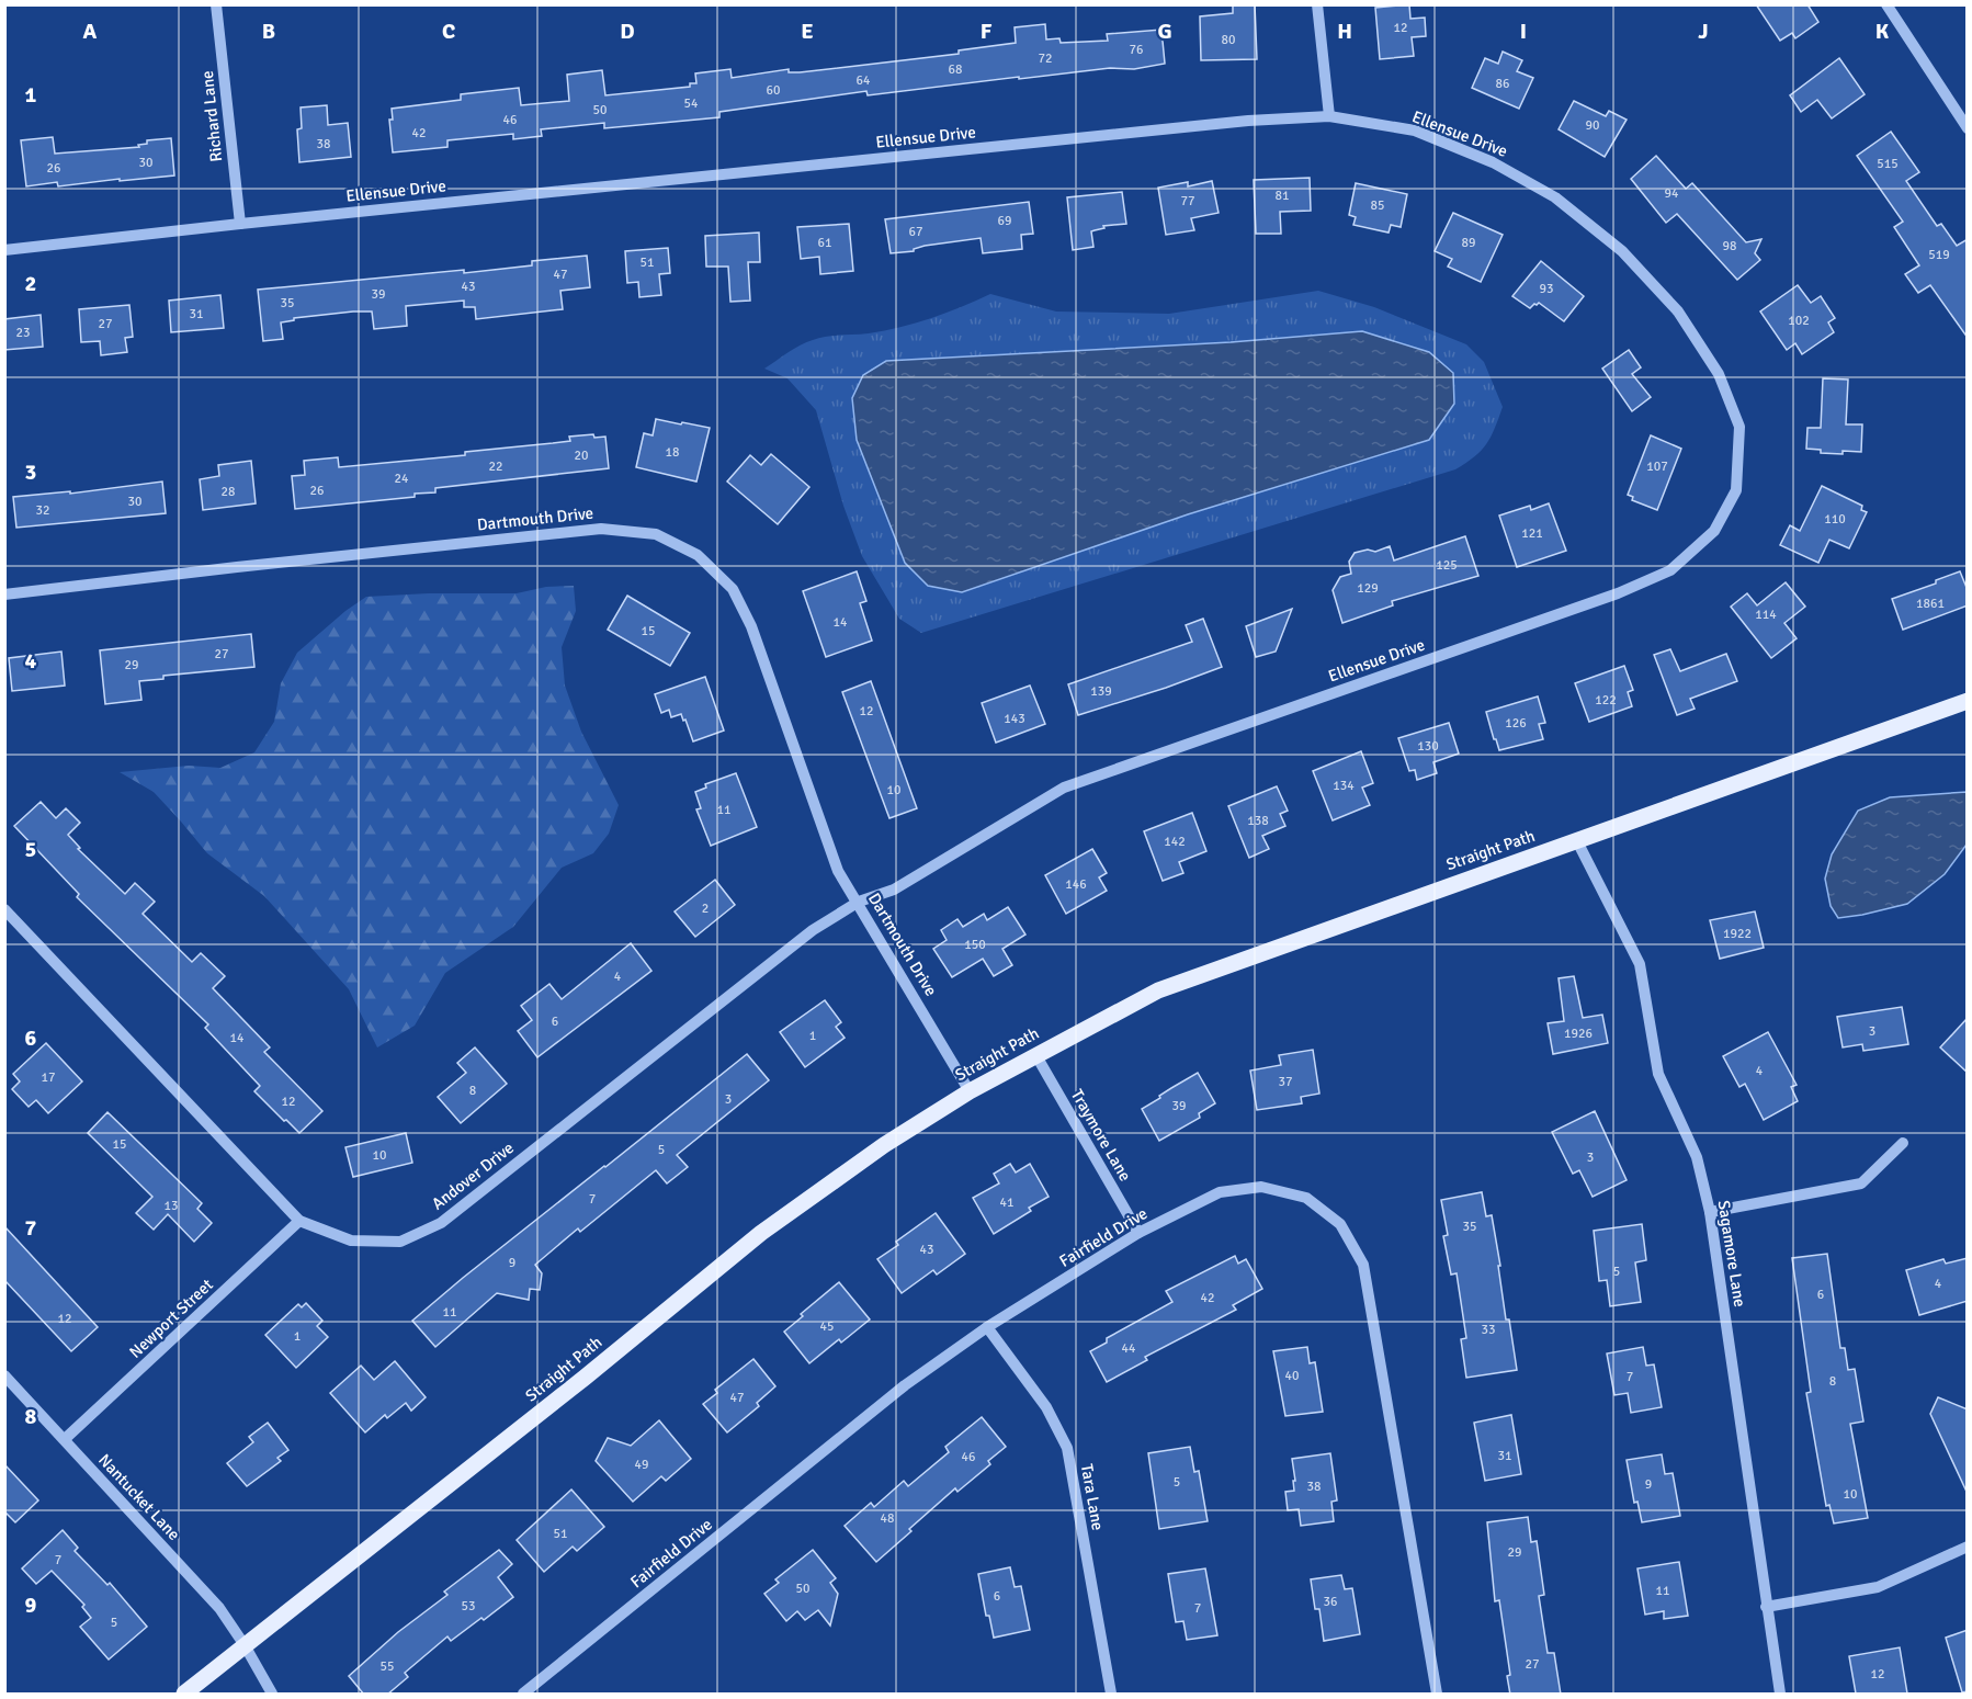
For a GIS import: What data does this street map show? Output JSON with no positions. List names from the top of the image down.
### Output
{
  "streets": {
    "main road": ["Straight Path"],
    "street": [
      "Richard Lane",
      "Ellensue Drive",
      "Dartmouth Drive",
      "Traymore Lane",
      "Andover Drive",
      "Fairfield Drive",
      "Sagamore Lane",
      "Newport Street",
      "Nantucket Lane",
      "Tara Lane"
    ]
  },
  "crossings": [
    ["Richard Lane", "Ellensue Drive"],
    ["Ellensue Drive", "Dartmouth Drive"],
    ["Ellensue Drive", "Andover Drive"],
    ["Dartmouth Drive", "Straight Path"],
    ["Dartmouth Drive", "Andover Drive"],
    ["Straight Path", "Traymore Lane"],
    ["Straight Path", "Sagamore Lane"],
    ["Straight Path", "Nantucket Lane"],
    ["Traymore Lane", "Fairfield Drive"],
    ["Andover Drive", "Newport Street"],
    ["Fairfield Drive", "Tara Lane"],
    ["Newport Street", "Nantucket Lane"]
  ],
  "house_numbers": [
    "12",
    "80",
    "76",
    "72",
    "68",
    "64",
    "86",
    "60",
    "54",
    "50",
    "46",
    "90",
    "42",
    "38",
    "30",
    "515",
    "26",
    "94",
    "81",
    "77",
    "85",
    "69",
    "67",
    "61",
    "89",
    "98",
    "519",
    "51",
    "47",
    "43",
    "93",
    "39",
    "35",
    "31",
    "102",
    "27",
    "23",
    "18",
    "20",
    "22",
    "107",
    "24",
    "26",
    "28",
    "30",
    "32",
    "110",
    "121",
    "125",
    "129",
    "1861",
    "114",
    "14",
    "15",
    "27",
    "29",
    "139",
    "122",
    "12",
    "143",
    "126",
    "130",
    "134",
    "10",
    "11",
    "138",
    "142",
    "146",
    "2",
    "1922",
    "150",
    "4",
    "6",
    "3",
    "1926",
    "1",
    "14",
    "4",
    "17",
    "37",
    "8",
    "3",
    "12",
    "39",
    "15",
    "5",
    "10",
    "3",
    "7",
    "41",
    "13",
    "35",
    "43",
    "9",
    "5",
    "4",
    "6",
    "42",
    "11",
    "12",
    "45",
    "33",
    "1",
    "44",
    "40",
    "7",
    "8",
    "47",
    "31",
    "46",
    "49",
    "5",
    "9",
    "38",
    "10",
    "48",
    "51",
    "29",
    "7",
    "50",
    "11",
    "6",
    "36",
    "53",
    "7",
    "5",
    "27",
    "55",
    "12"
  ],
  "grid": {
    "columns": [
      "A",
      "B",
      "C",
      "D",
      "E",
      "F",
      "G",
      "H",
      "I",
      "J",
      "K"
    ],
    "rows": [
      "1",
      "2",
      "3",
      "4",
      "5",
      "6",
      "7",
      "8",
      "9"
    ]
  }
}
